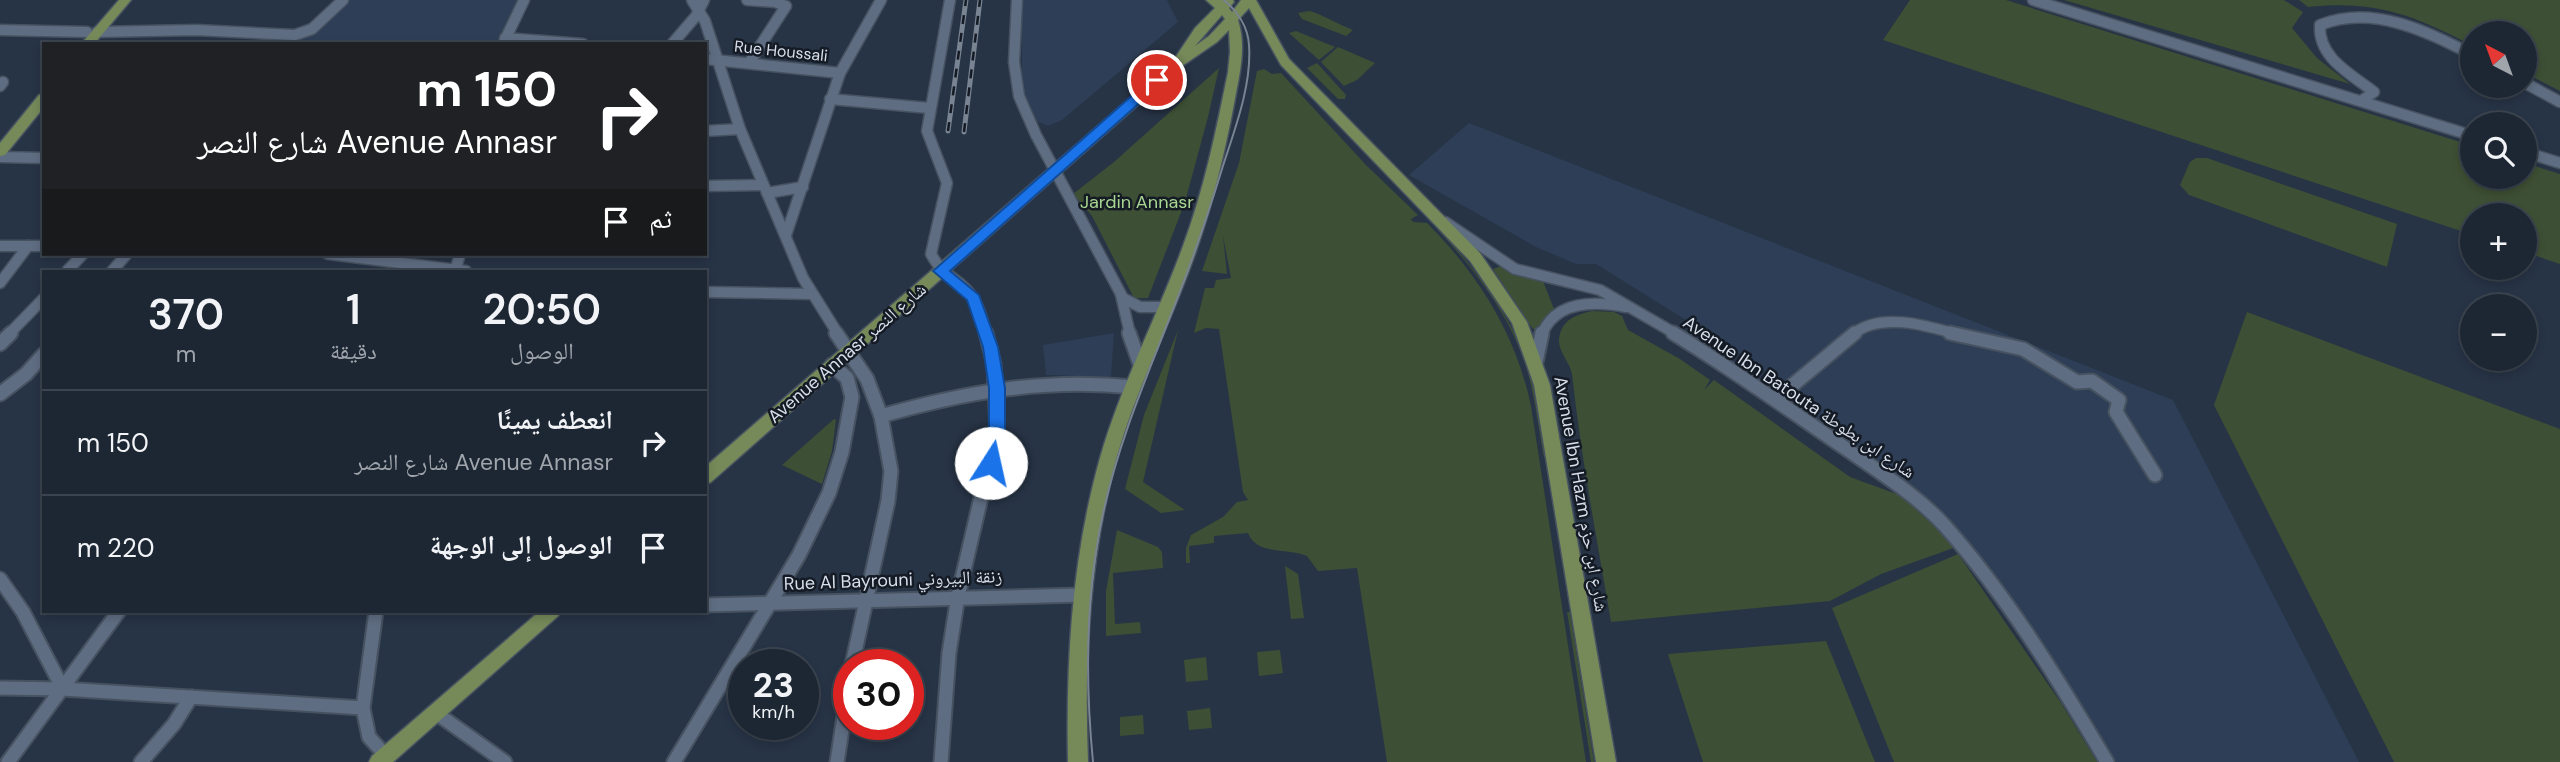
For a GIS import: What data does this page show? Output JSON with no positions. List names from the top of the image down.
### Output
{
  "streets": {
    "main road": ["Avenue Annasr شارع النصر", "Avenue Ibn Hazm شارع ابن حزم"],
    "street": ["Rue Houssali", "Avenue Ibn Batouta شارع ابن بطوطة", "Rue Al Bayrouni زنقة البيروني"]
  },
  "crossings": [
    ["Avenue Annasr شارع النصر", "Avenue Ibn Hazm شارع ابن حزم"],
    ["Avenue Ibn Batouta شارع ابن بطوطة", "Avenue Ibn Hazm شارع ابن حزم"]
  ],
  "parks": ["Jardin Annasr"],
  "north": "top left",
  "page": {
    "map_buttons": ["+", "−"],
    "turn": ["150 m", "Avenue Annasr شارع النصر"],
    "then": "ثم",
    "eta": [
      "20:50",
      "الوصول",
      "1",
      "دقيقة",
      "370",
      "m"
    ],
    "list": [
      {
        "name": "انعطف يمينًا",
        "note": "Avenue Annasr شارع النصر",
        "value": "150 m"
      },
      {
        "name": "الوصول إلى الوجهة",
        "value": "220 m"
      }
    ],
    "speed": "23 km/h",
    "limit": "30"
  }
}
